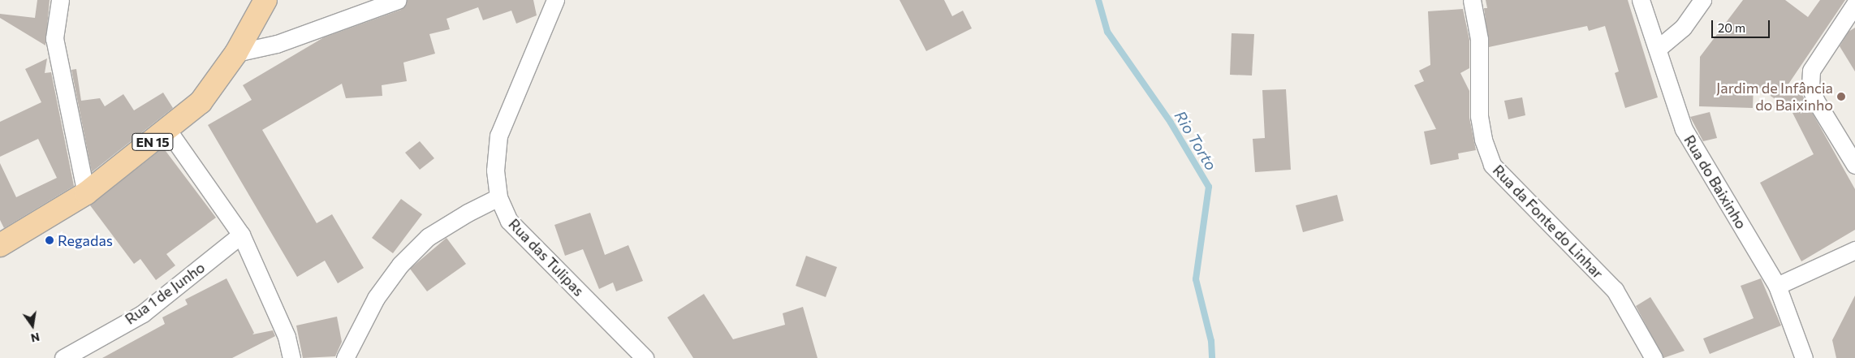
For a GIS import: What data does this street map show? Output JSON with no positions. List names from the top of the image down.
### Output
{
  "streets": {
    "main road": ["EN 15"],
    "street": [
      "Rua do Baixinho",
      "Rua da Fonte do Linhar",
      "Rua das Tulipas",
      "Rua 1 de Junho"
    ]
  },
  "water": ["Rio Torto"],
  "places": ["Jardim de Infância do Baixinho", "Regadas"],
  "scale_bar": "20 m",
  "north": "bottom"
}
